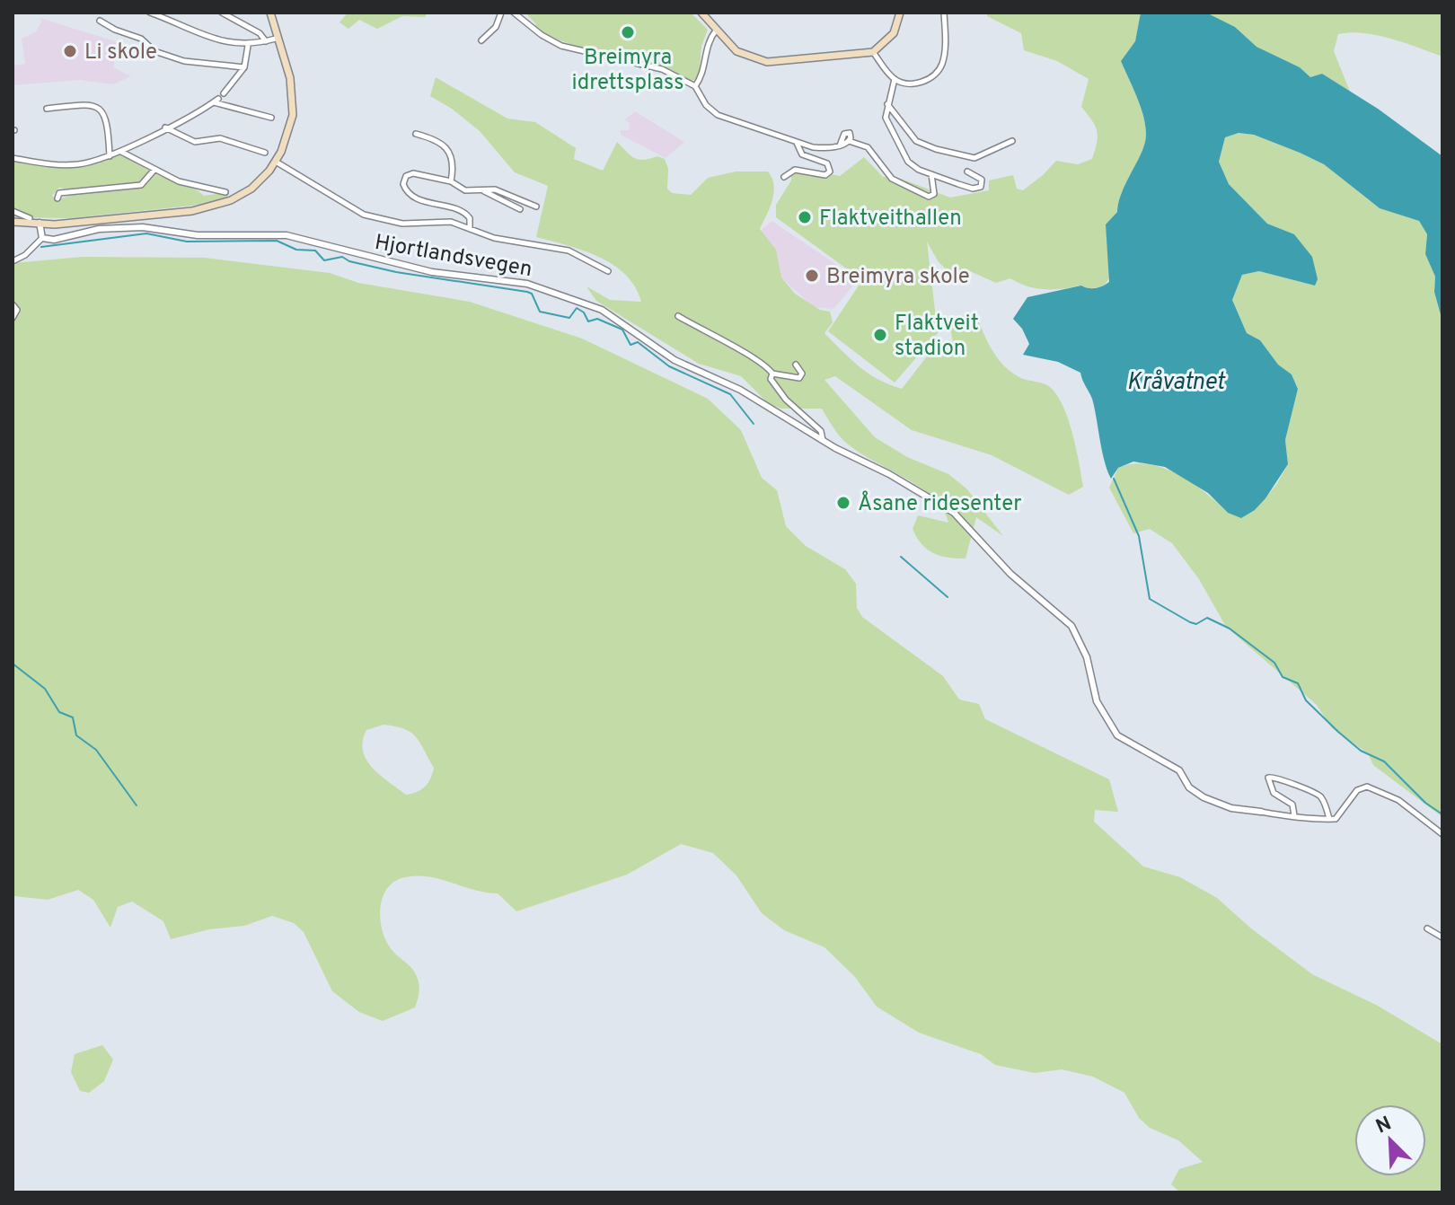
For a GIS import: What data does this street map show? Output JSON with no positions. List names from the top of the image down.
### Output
{
  "streets": {
    "street": ["Hjortlandsvegen"]
  },
  "water": ["Kråvatnet"],
  "places": [
    "Breimyra idrettsplass",
    "Li skole",
    "Flaktveithallen",
    "Breimyra skole",
    "Flaktveit stadion",
    "Åsane ridesenter"
  ],
  "north": "top left"
}
